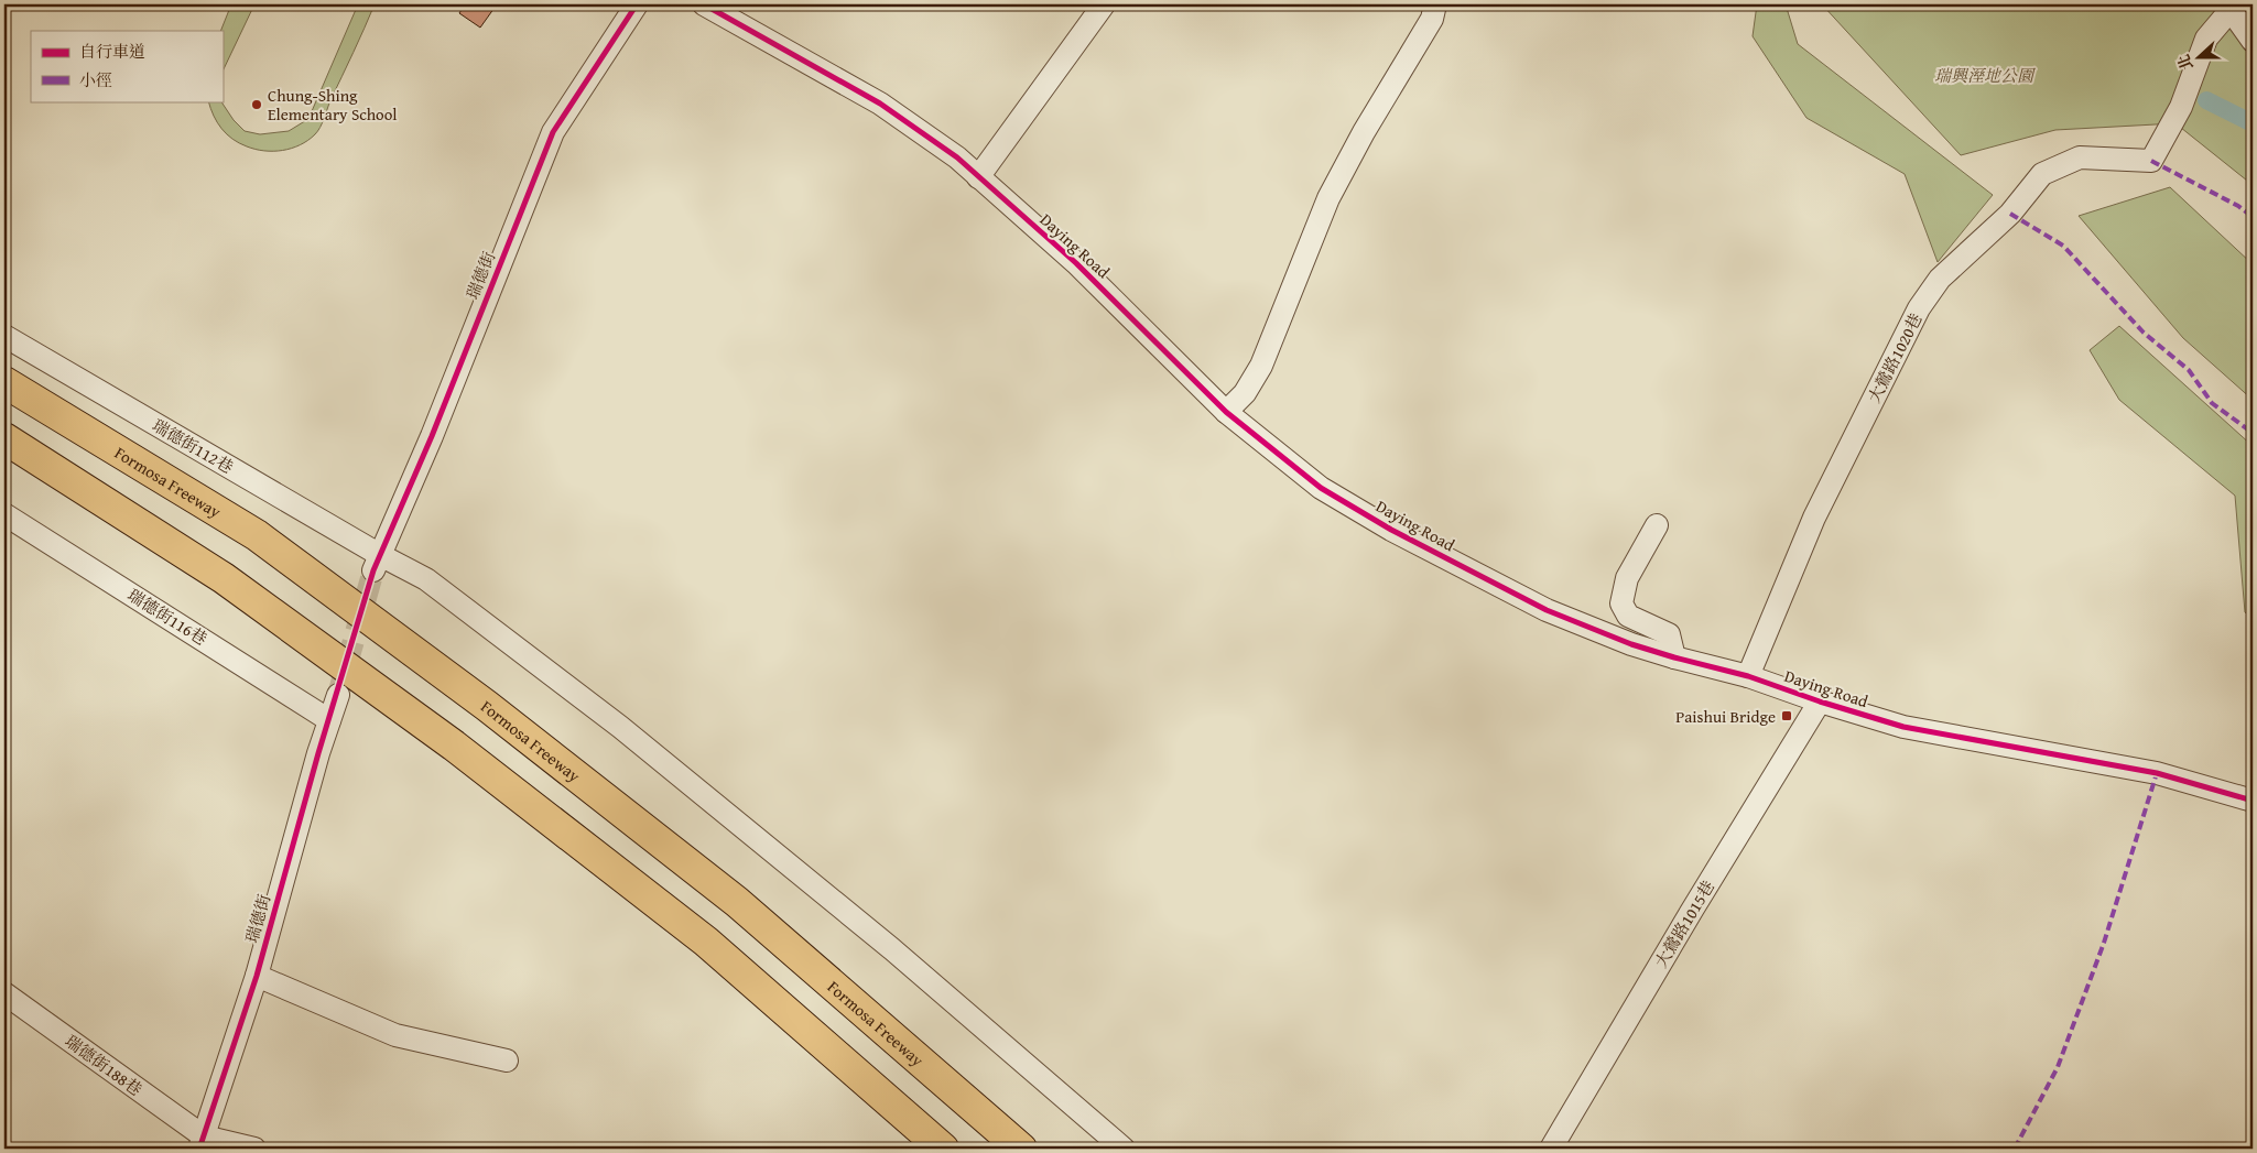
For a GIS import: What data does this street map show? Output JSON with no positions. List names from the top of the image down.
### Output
{
  "streets": {
    "highway": ["Formosa Freeway"],
    "street": [
      "Daying Road",
      "瑞德街",
      "大鶯路1020巷",
      "瑞德街112巷",
      "瑞德街116巷",
      "大鶯路1015巷",
      "瑞德街188巷"
    ]
  },
  "crossings": [
    ["Daying Road", "大鶯路1020巷"],
    ["Daying Road", "大鶯路1015巷"],
    ["瑞德街", "瑞德街112巷"],
    ["瑞德街", "瑞德街116巷"],
    ["瑞德街", "瑞德街188巷"]
  ],
  "parks": ["瑞興溼地公園"],
  "places": {
    "other": ["Chung-Shing Elementary School"],
    "transit": ["Paishui Bridge"]
  },
  "legend": ["自行車道", "小徑"],
  "north": "left"
}
